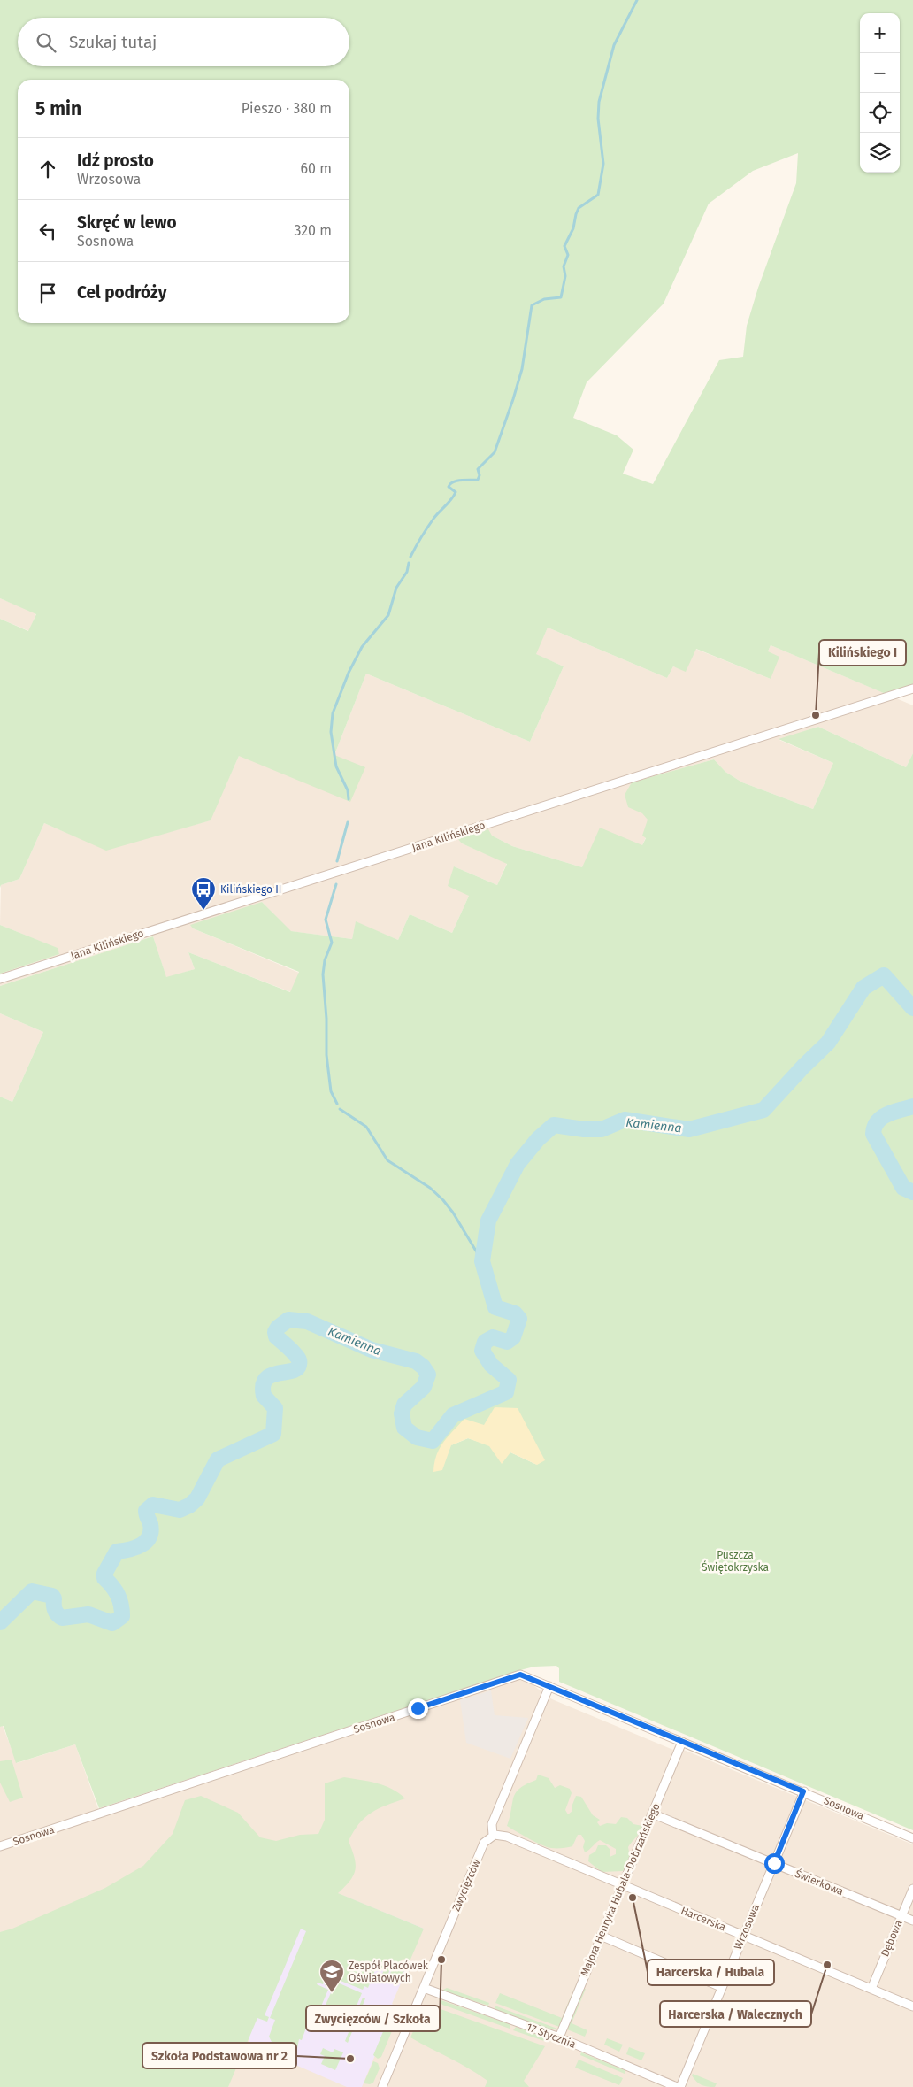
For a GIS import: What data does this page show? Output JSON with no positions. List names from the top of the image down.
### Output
{
  "streets": {
    "street": [
      "Jana Kilińskiego",
      "Sosnowa",
      "Świerkowa",
      "Zwycięzców",
      "Majora Henryka Hubala-Dobrzańskiego",
      "Harcerska",
      "Wrzosowa",
      "Dębowa",
      "17 Stycznia"
    ]
  },
  "crossings": [
    ["Sosnowa", "Zwycięzców"],
    ["Sosnowa", "Majora Henryka Hubala-Dobrzańskiego"],
    ["Sosnowa", "Wrzosowa"],
    ["Świerkowa", "Majora Henryka Hubala-Dobrzańskiego"],
    ["Świerkowa", "Wrzosowa"],
    ["Świerkowa", "Dębowa"],
    ["Zwycięzców", "Harcerska"],
    ["Zwycięzców", "17 Stycznia"],
    ["Majora Henryka Hubala-Dobrzańskiego", "Harcerska"],
    ["Majora Henryka Hubala-Dobrzańskiego", "17 Stycznia"],
    ["Harcerska", "Wrzosowa"],
    ["Harcerska", "Dębowa"]
  ],
  "water": ["Kamienna"],
  "parks": ["Puszcza Świętokrzyska"],
  "places": {
    "other": [
      "Kilińskiego I",
      "Harcerska / Hubala",
      "Zwycięzców / Szkoła",
      "Harcerska / Walecznych",
      "Szkoła Podstawowa nr 2"
    ],
    "bus stop": ["Kilińskiego II"],
    "school or university": ["Zespół Placówek Oświatowych"]
  },
  "page": {
    "map_buttons": ["+", "−"],
    "search": "Szukaj tutaj",
    "heading": ["5 min", "Pieszo · 380 m"],
    "list": [
      ["Idź prosto", "Wrzosowa", "60 m"],
      ["Skręć w lewo", "Sosnowa", "320 m"],
      "Cel podróży"
    ]
  }
}
